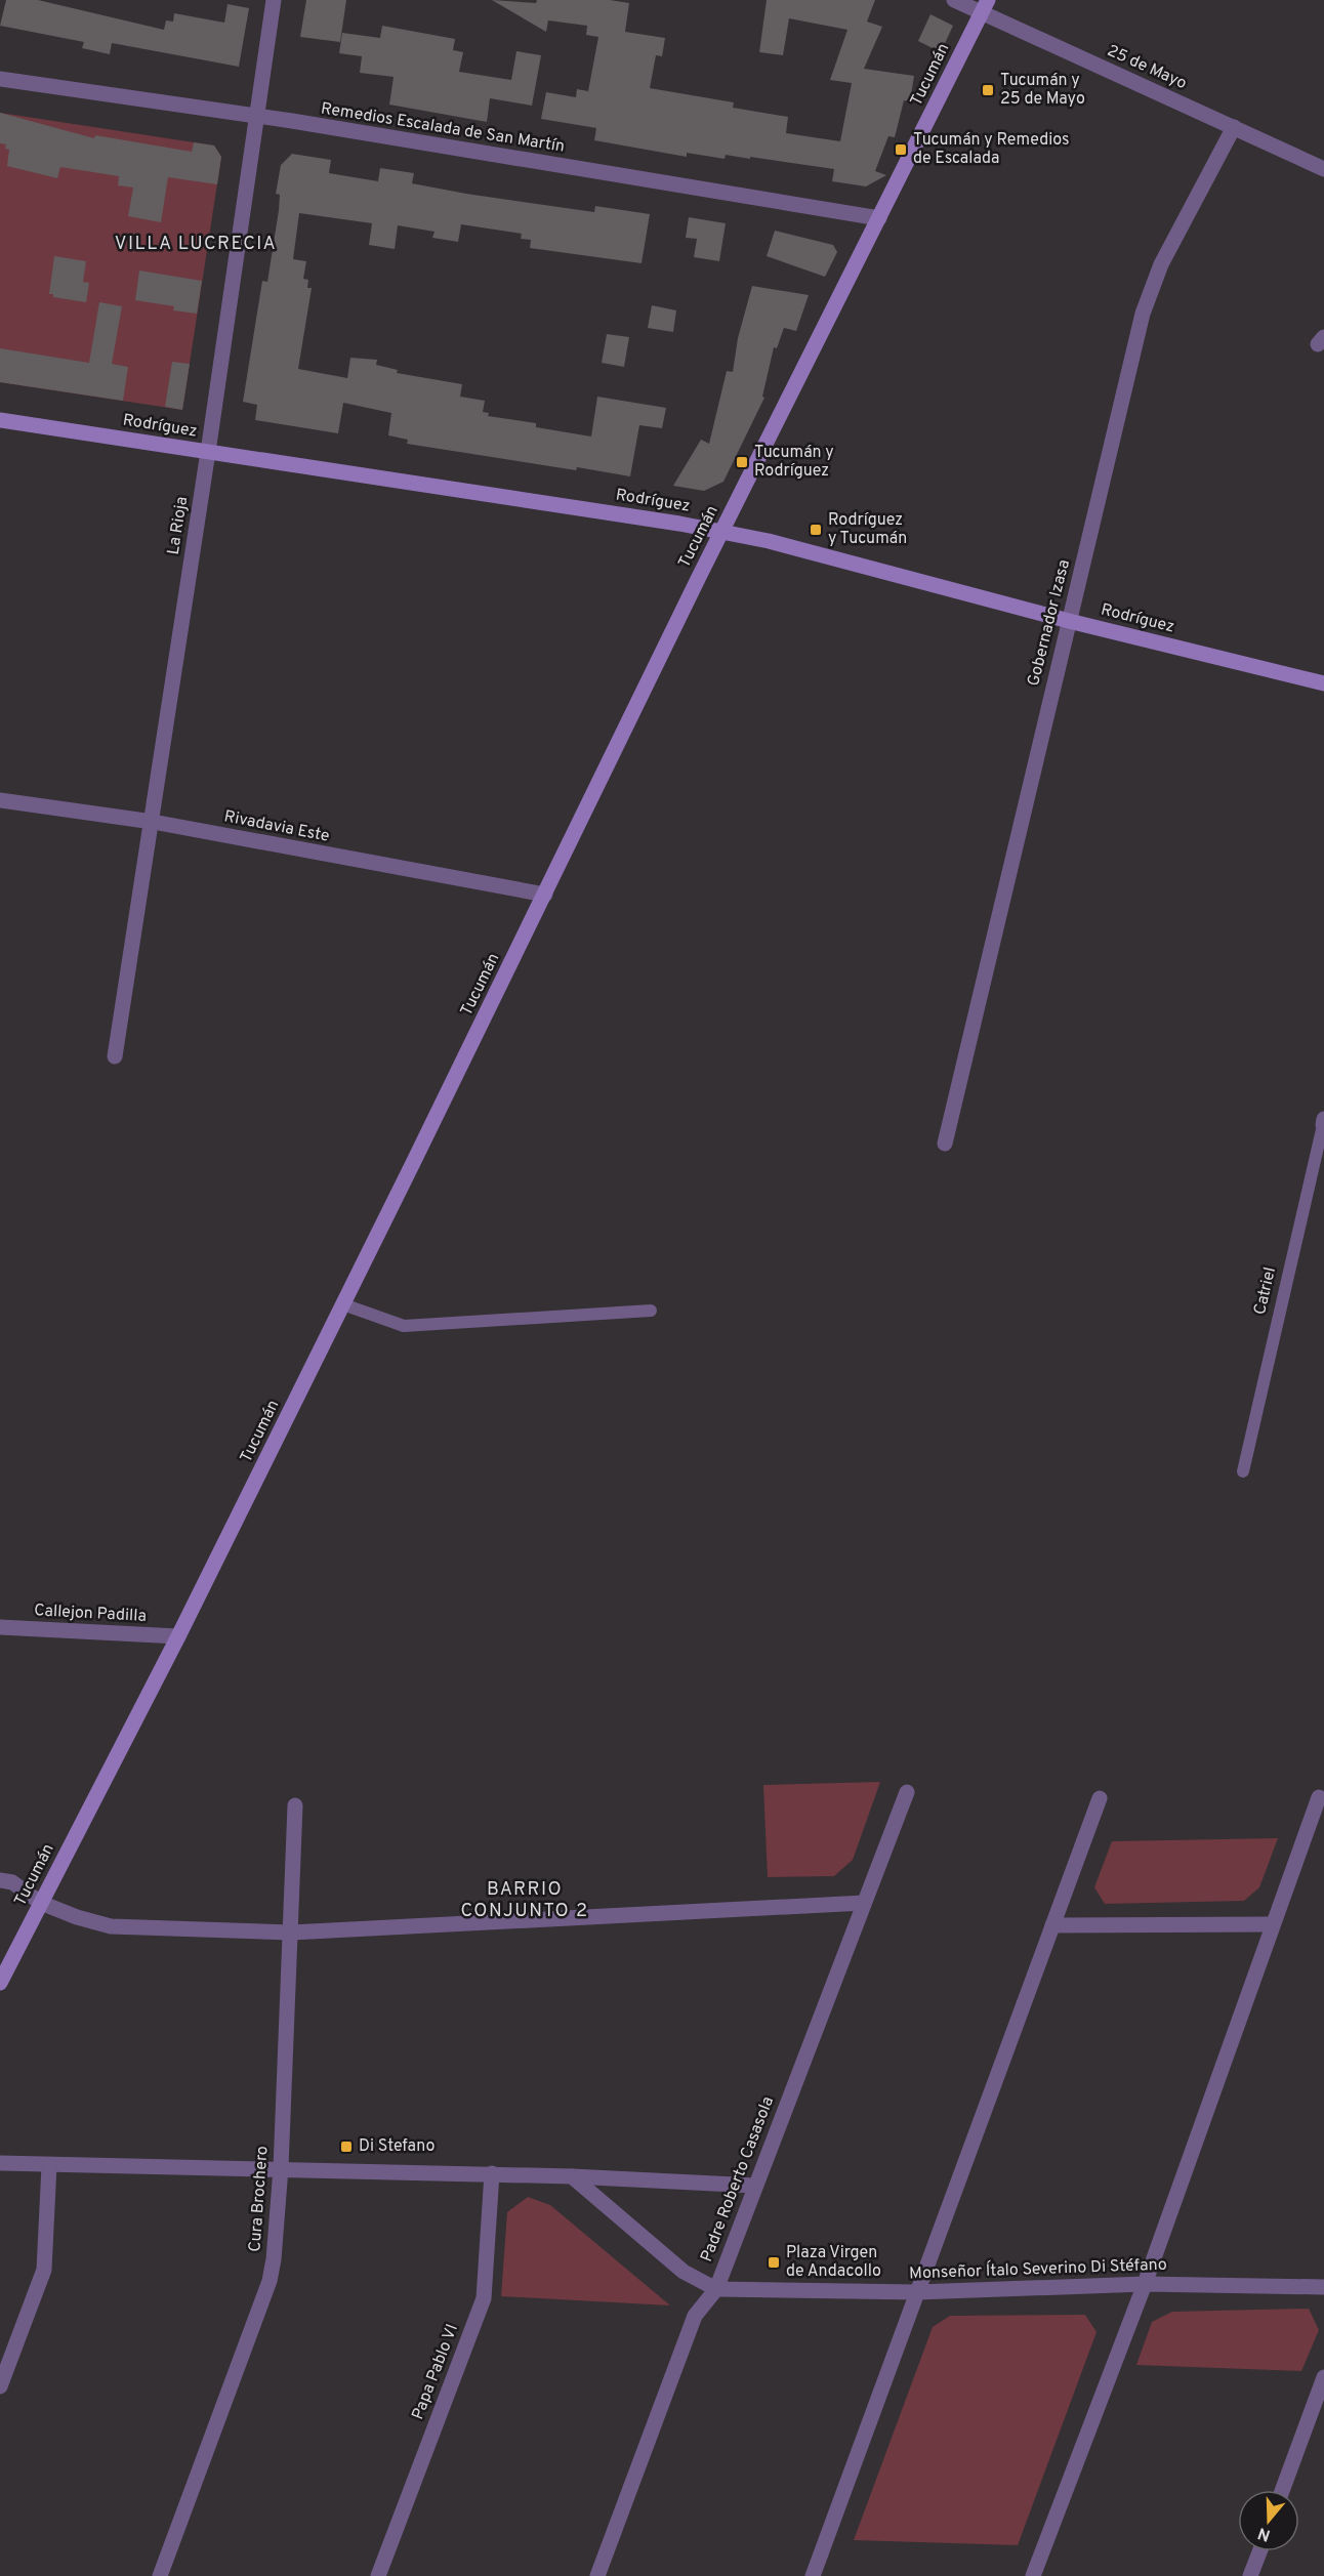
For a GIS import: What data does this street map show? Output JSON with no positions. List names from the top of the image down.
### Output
{
  "streets": {
    "main road": ["Tucumán", "Rodríguez"],
    "street": [
      "25 de Mayo",
      "Remedios Escalada de San Martín",
      "La Rioja",
      "Gobernador Izasa",
      "Rivadavia Este",
      "Callejon Padilla",
      "Padre Roberto Casasola",
      "Cura Brochero",
      "Monseñor Ítalo Severino Di Stéfano",
      "Papa Pablo VI"
    ],
    "lane": ["Catriel"]
  },
  "crossings": [
    ["25 de Mayo", "Tucumán"],
    ["25 de Mayo", "Gobernador Izasa"],
    ["Tucumán", "Remedios Escalada de San Martín"],
    ["Tucumán", "Rodríguez"],
    ["Tucumán", "Rivadavia Este"],
    ["Tucumán", "Callejon Padilla"],
    ["Remedios Escalada de San Martín", "La Rioja"],
    ["Rodríguez", "La Rioja"],
    ["Rodríguez", "Gobernador Izasa"],
    ["La Rioja", "Rivadavia Este"],
    ["Padre Roberto Casasola", "Monseñor Ítalo Severino Di Stéfano"]
  ],
  "districts": ["VILLA LUCRECIA", "BARRIO CONJUNTO 2"],
  "places": {
    "transit": [
      "Tucumán y 25 de Mayo",
      "Tucumán y Remedios de Escalada",
      "Tucumán y Rodríguez",
      "Rodríguez y Tucumán",
      "Di Stefano",
      "Plaza Virgen de Andacollo"
    ]
  },
  "north": "bottom"
}
